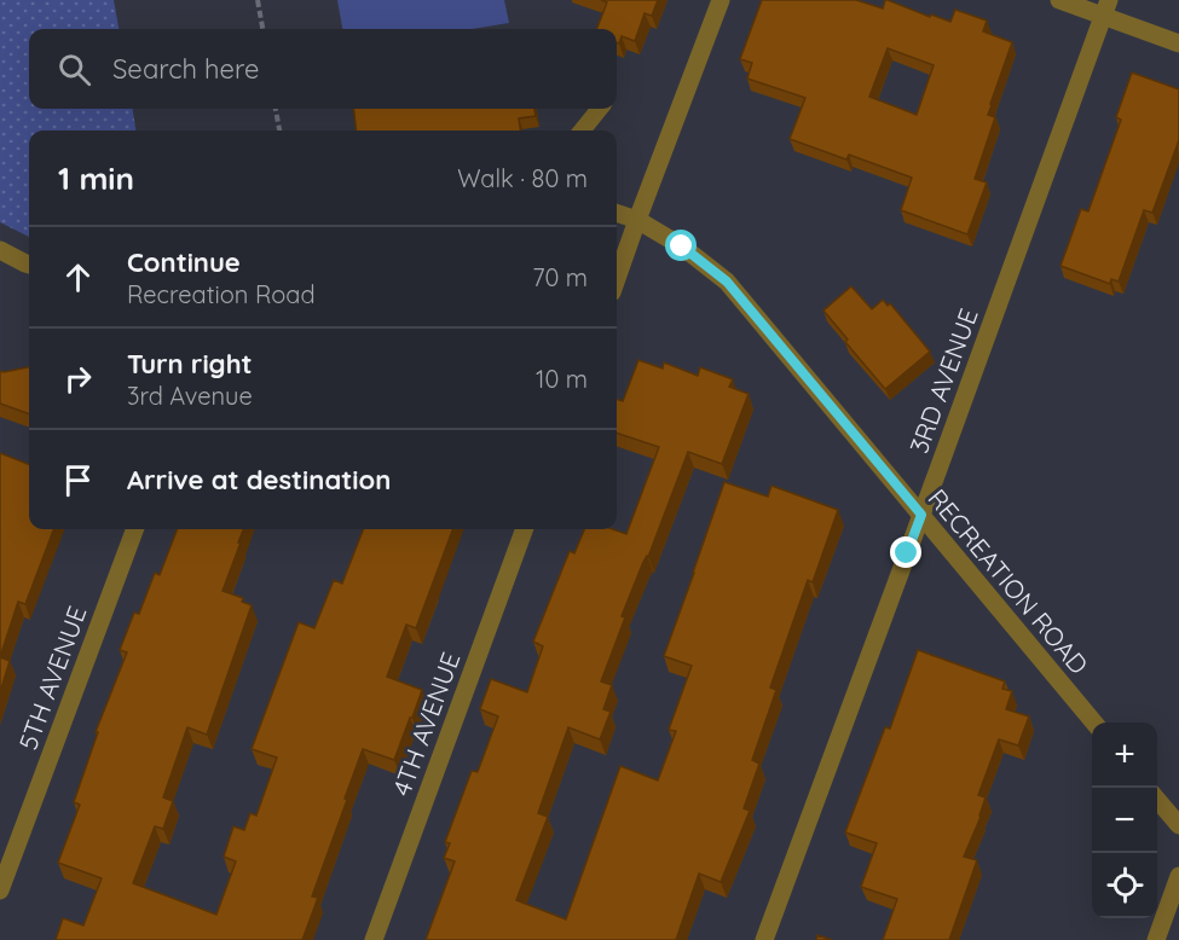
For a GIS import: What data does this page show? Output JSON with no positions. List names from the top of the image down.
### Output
{
  "streets": {
    "street": [
      "3RD AVENUE",
      "RECREATION ROAD",
      "5TH AVENUE",
      "4TH AVENUE"
    ]
  },
  "crossings": [
    ["3RD AVENUE", "RECREATION ROAD"]
  ],
  "page": {
    "search": "Search here",
    "heading": ["1 min", "Walk · 80 m"],
    "list": [
      ["Continue", "Recreation Road", "70 m"],
      ["Turn right", "3rd Avenue", "10 m"],
      "Arrive at destination"
    ],
    "map_buttons": ["+", "−"]
  }
}
